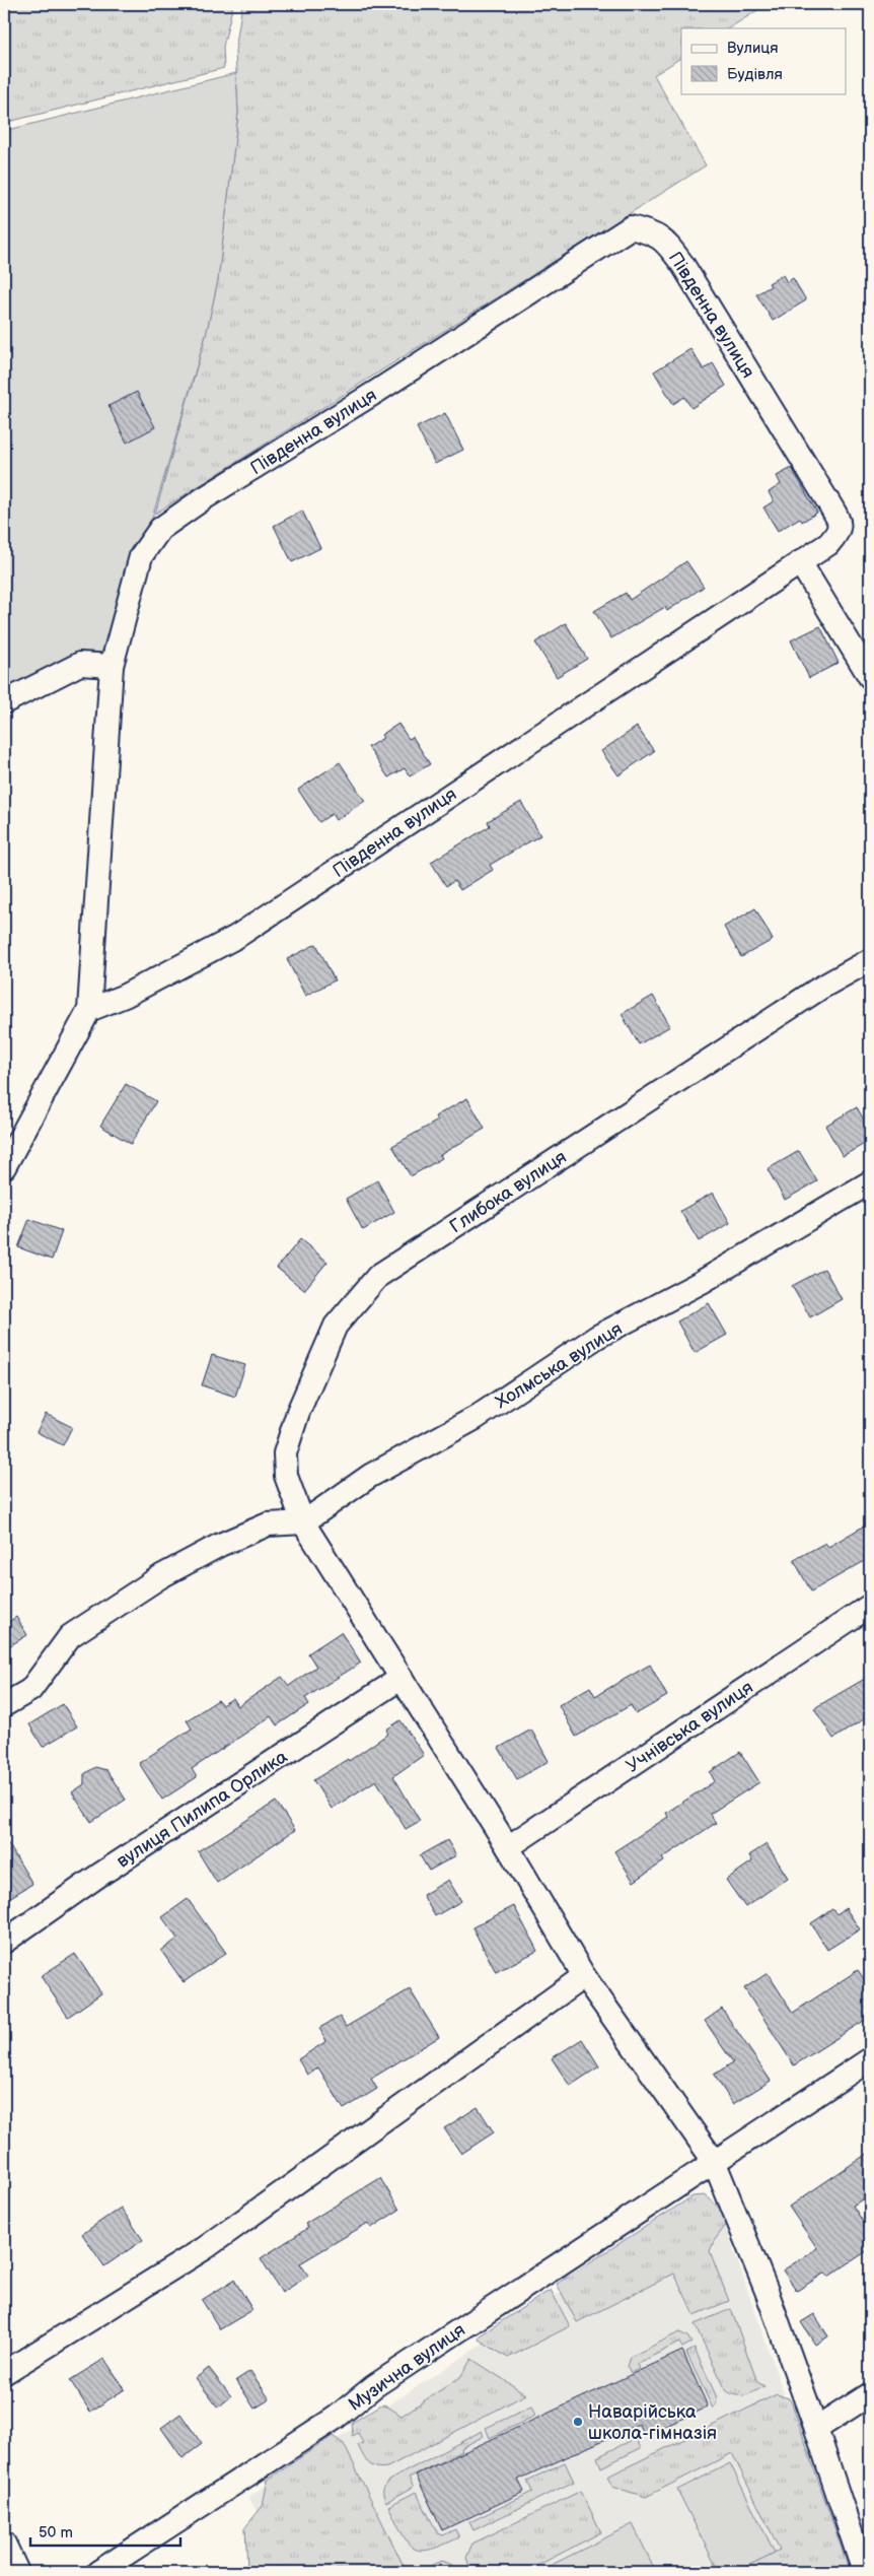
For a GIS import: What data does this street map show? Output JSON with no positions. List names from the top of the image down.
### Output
{
  "streets": {
    "street": [
      "Південна вулиця",
      "Глибока вулиця",
      "Холмська вулиця",
      "Учнівська вулиця",
      "вулиця Пилипа Орлика",
      "Музична вулиця"
    ]
  },
  "crossings": [
    ["Глибока вулиця", "Холмська вулиця"],
    ["Глибока вулиця", "Учнівська вулиця"],
    ["Глибока вулиця", "вулиця Пилипа Орлика"],
    ["Глибока вулиця", "Музична вулиця"]
  ],
  "places": ["Наварійська школа-гімназія"],
  "legend": ["Вулиця", "Будівля"],
  "scale_bar": "50 m"
}
